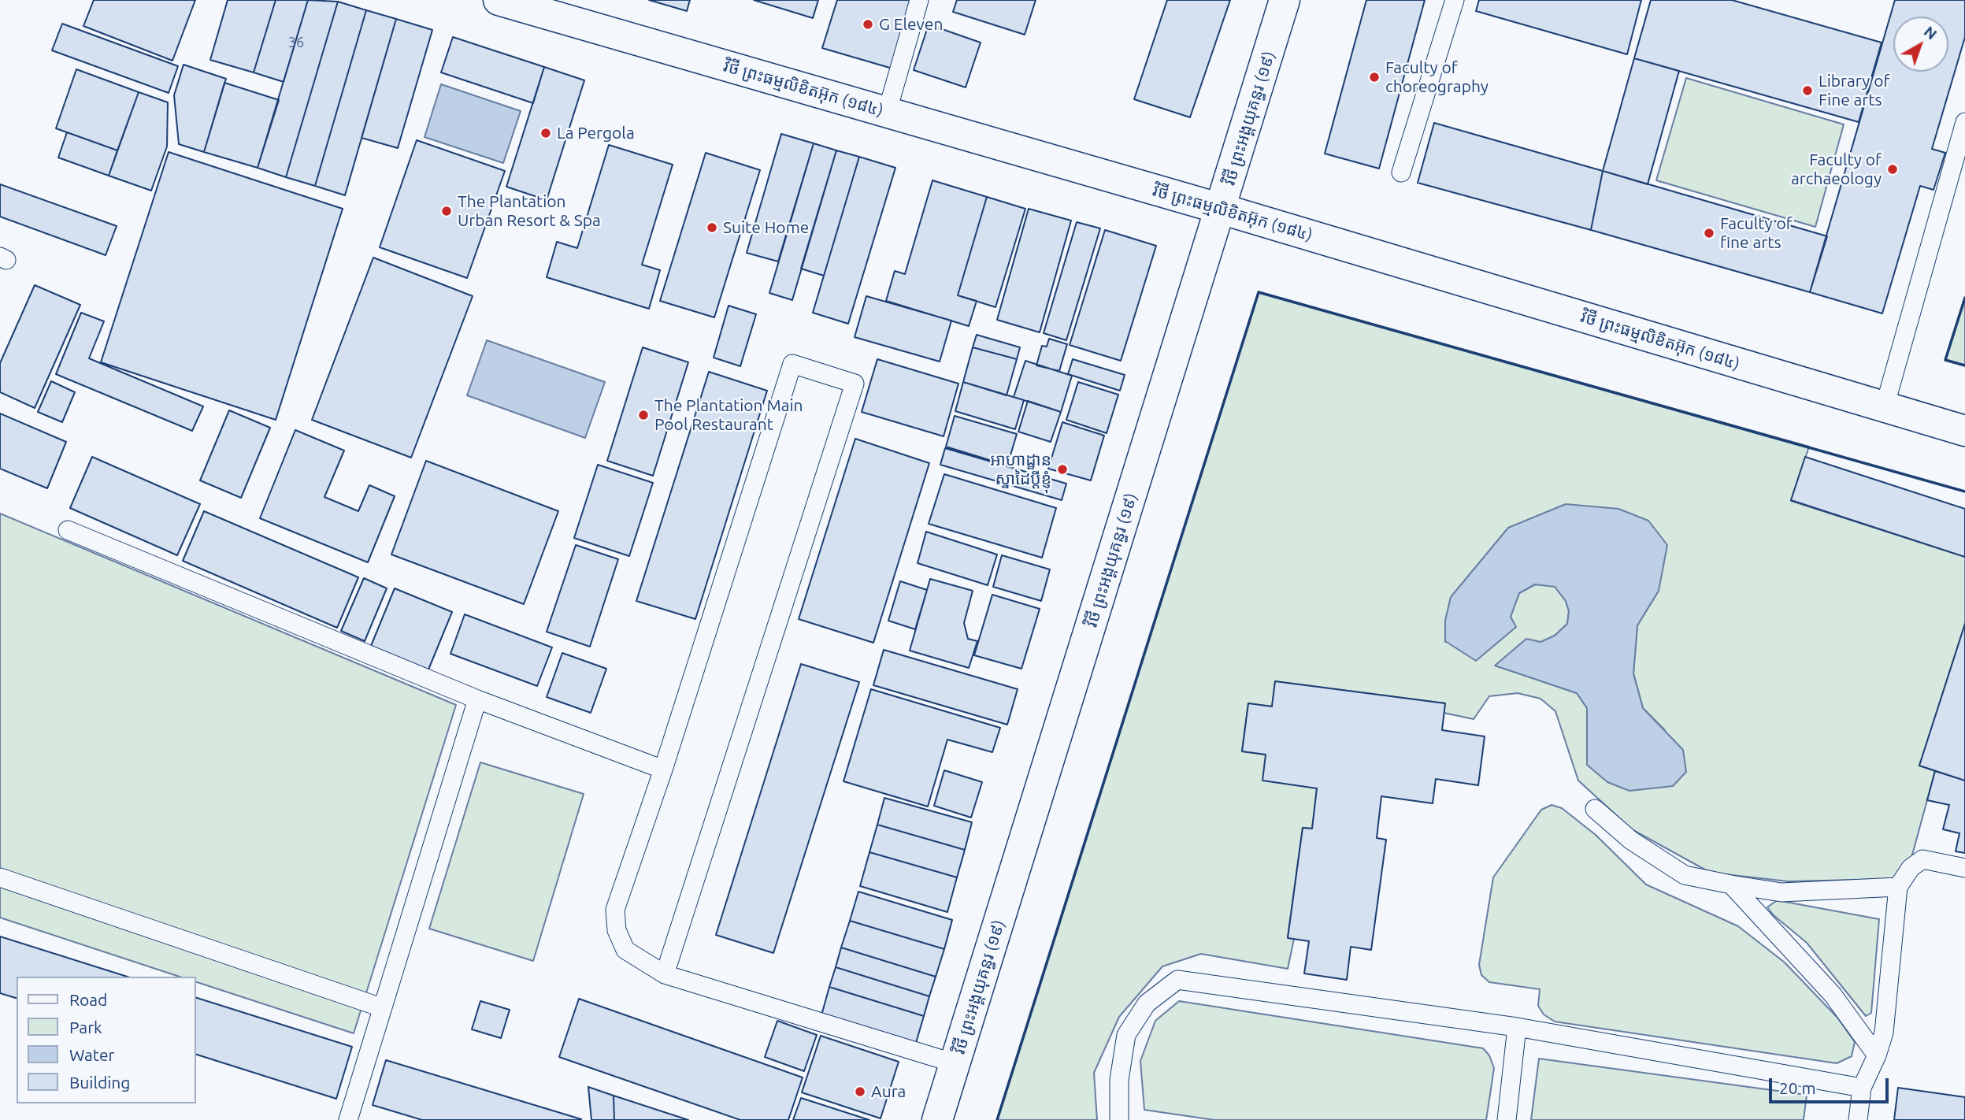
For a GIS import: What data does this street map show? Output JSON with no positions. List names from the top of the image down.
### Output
{
  "streets": {
    "street": ["វិថី ព្រះធម្មលិខិតអ៊ុក (១៨៤)", "វិថី ព្រះអង្គយុគន្ធរ (១៩)"]
  },
  "crossings": [
    ["វិថី ព្រះធម្មលិខិតអ៊ុក (១៨៤)", "វិថី ព្រះអង្គយុគន្ធរ (១៩)"]
  ],
  "places": [
    "G Eleven",
    "Faculty of choreography",
    "Library of Fine arts",
    "La Pergola",
    "Faculty of archaeology",
    "The Plantation Urban Resort & Spa",
    "Suite Home",
    "Faculty of fine arts",
    "The Plantation Main Pool Restaurant",
    "អាហាដ្ឋាន ស្នាដៃប្ដីខ្ញុំ",
    "Aura"
  ],
  "house_numbers": ["36"],
  "legend": [
    "Road",
    "Park",
    "Water",
    "Building"
  ],
  "scale_bar": "20 m",
  "north": "top right"
}
